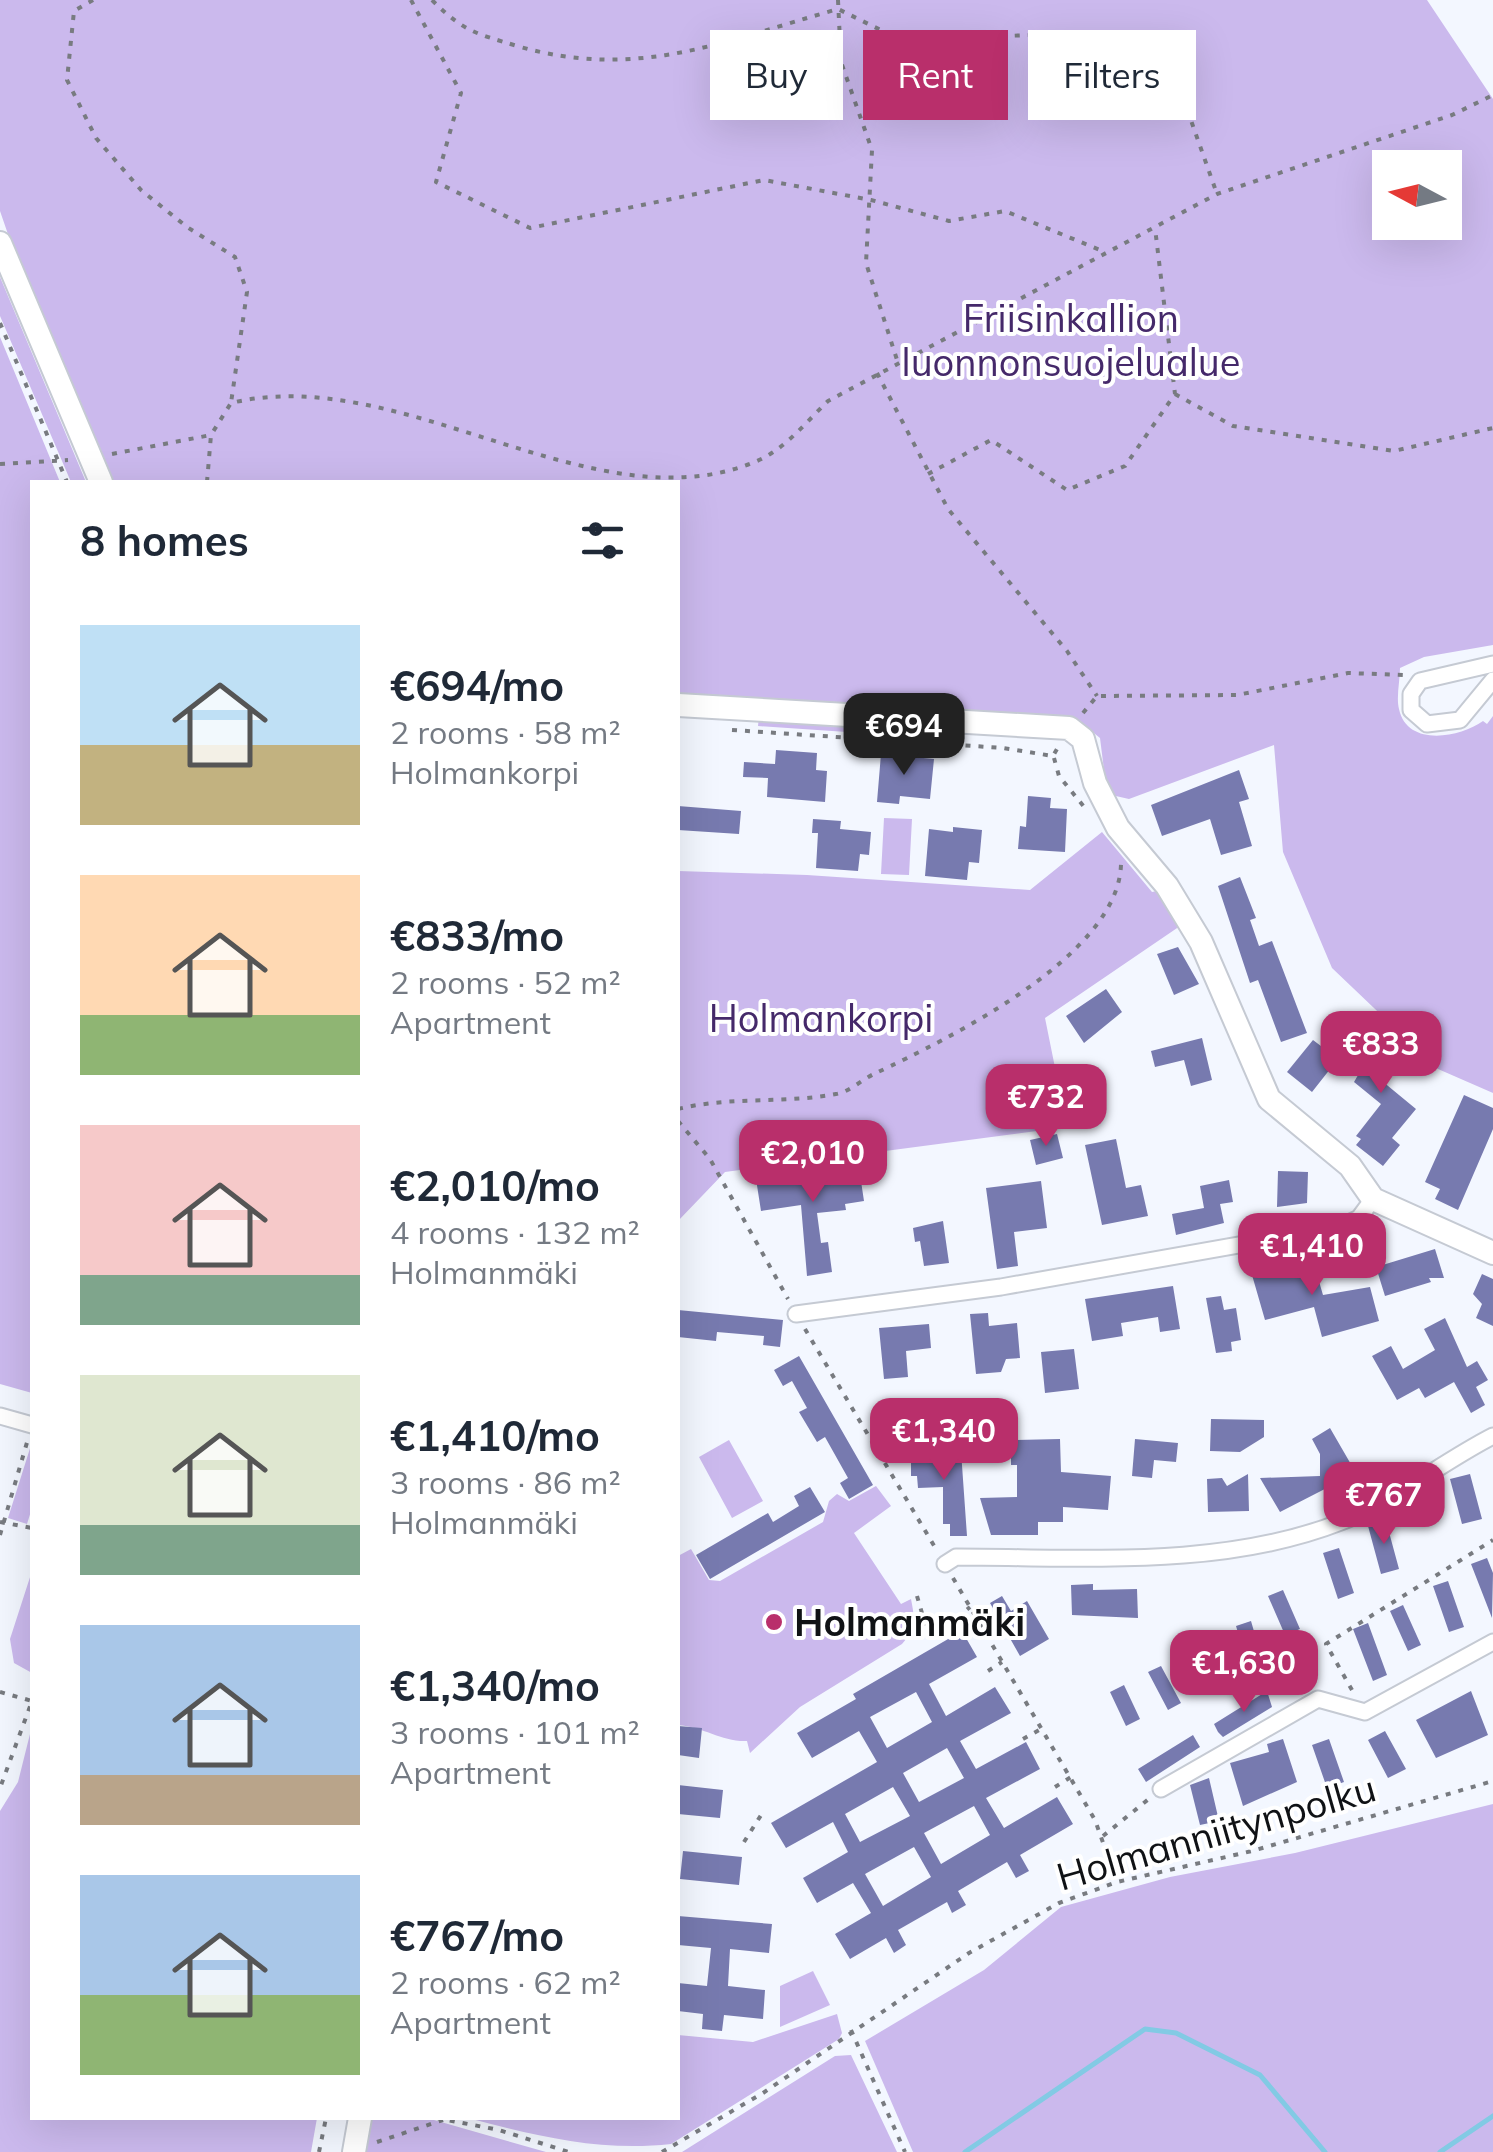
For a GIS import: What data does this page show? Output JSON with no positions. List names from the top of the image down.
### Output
{
  "streets": {
    "path": ["Holmanniitynpolku"]
  },
  "parks": ["Friisinkallion luonnonsuojelualue", "Holmankorpi"],
  "places": ["Holmanmäki"],
  "north": "left",
  "page": {
    "chip": ["Buy", "Rent", "Filters"],
    "heading": "8 homes",
    "list": [
      {
        "name": "€694/mo",
        "note": "2 rooms · 58 m² · Holmankorpi"
      },
      {
        "name": "€833/mo",
        "note": "2 rooms · 52 m² · Apartment"
      },
      {
        "name": "€2,010/mo",
        "note": "4 rooms · 132 m² · Holmanmäki"
      },
      {
        "name": "€1,410/mo",
        "note": "3 rooms · 86 m² · Holmanmäki"
      },
      {
        "name": "€1,340/mo",
        "note": "3 rooms · 101 m² · Apartment"
      },
      {
        "name": "€767/mo",
        "note": "2 rooms · 62 m² · Apartment"
      }
    ],
    "price": [
      "€694",
      "€833",
      "€732",
      "€2,010",
      "€1,410",
      "€1,340",
      "€767",
      "€1,630"
    ]
  }
}
